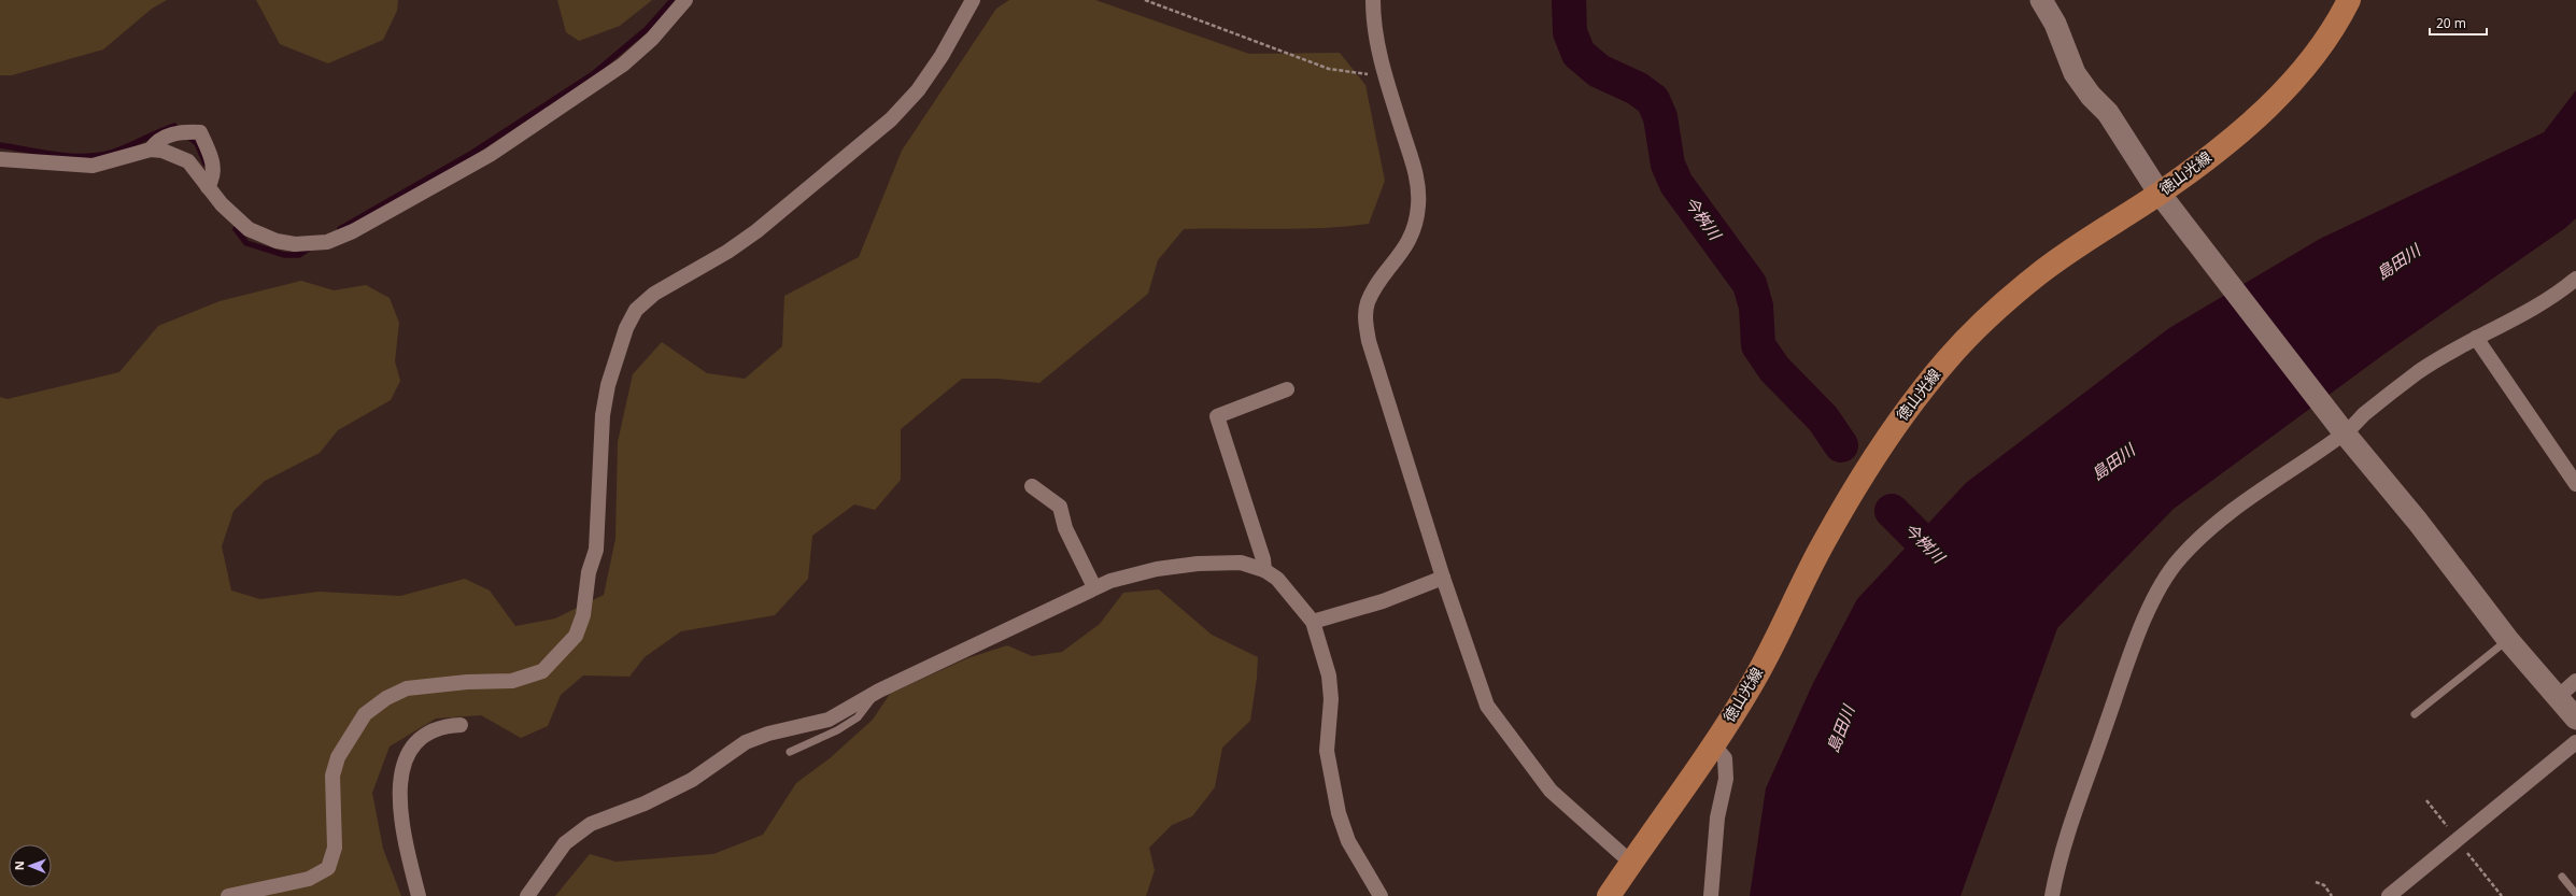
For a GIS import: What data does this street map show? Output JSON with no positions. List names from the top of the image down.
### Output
{
  "streets": {
    "main road": ["徳山光線"]
  },
  "water": ["今桝川", "島田川"],
  "scale_bar": "20 m",
  "north": "left"
}
